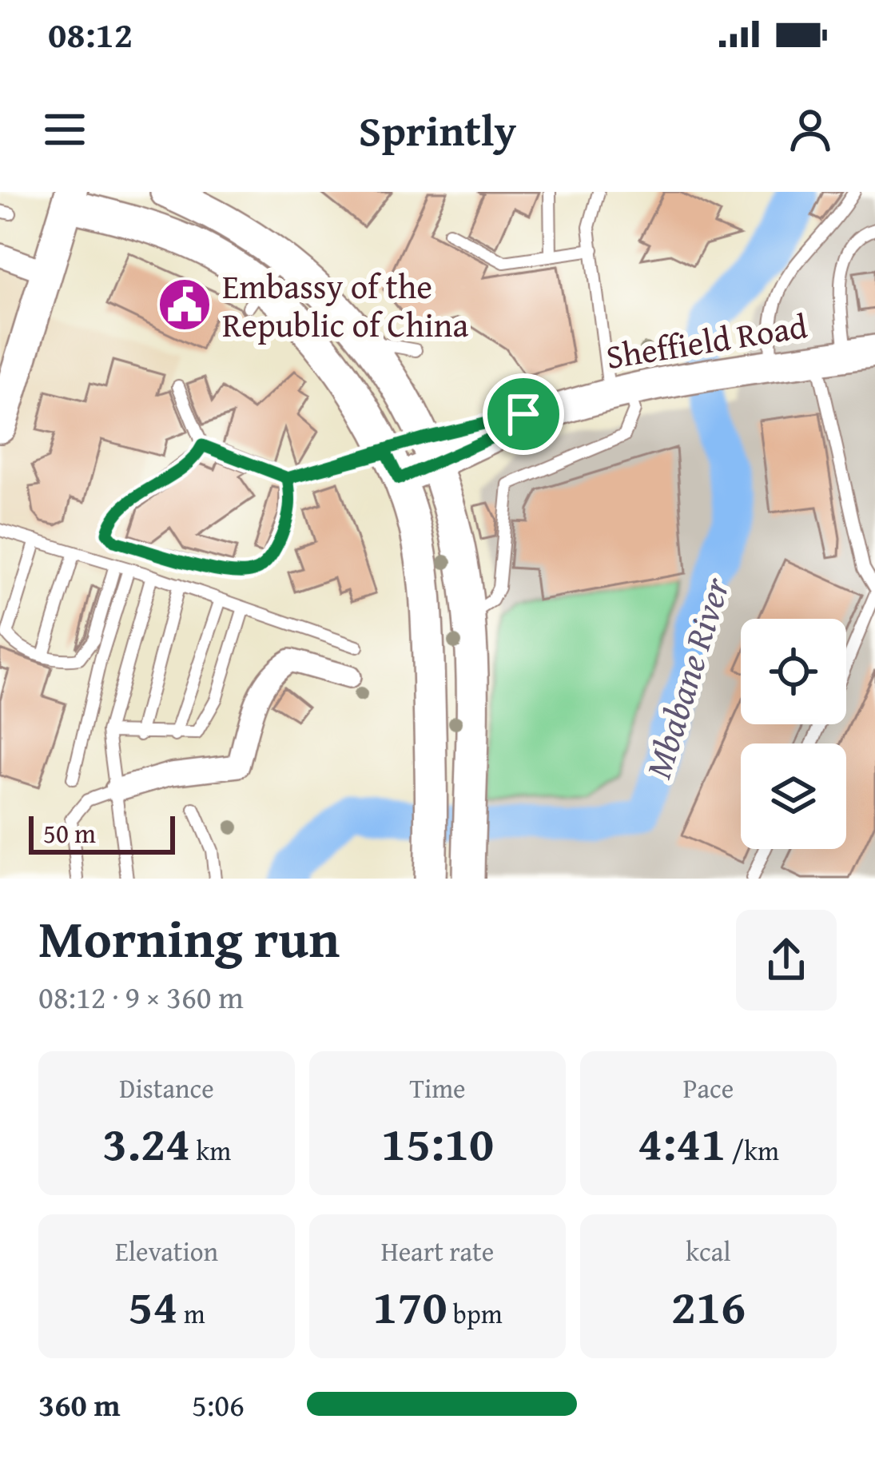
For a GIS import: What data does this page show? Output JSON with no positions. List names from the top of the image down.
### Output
{
  "streets": {
    "main road": ["Sheffield Road"]
  },
  "water": ["Mbabane River"],
  "places": {
    "public building": ["Embassy of the Republic of China"]
  },
  "scale_bar": "50 m",
  "page": {
    "status": "08:12",
    "header": "Sprintly",
    "scale": "50 m",
    "heading": ["Morning run", "08:12 · 9 × 360 m"],
    "stats": [
      ["Distance", "3.24 km"],
      ["Time", "15:10"],
      ["Pace", "4:41 /km"],
      ["Elevation", "54 m"],
      ["Heart rate", "170 bpm"],
      ["kcal", "216"]
    ],
    "list": [
      {
        "name": "360 m",
        "note": "5:06"
      }
    ]
  }
}
